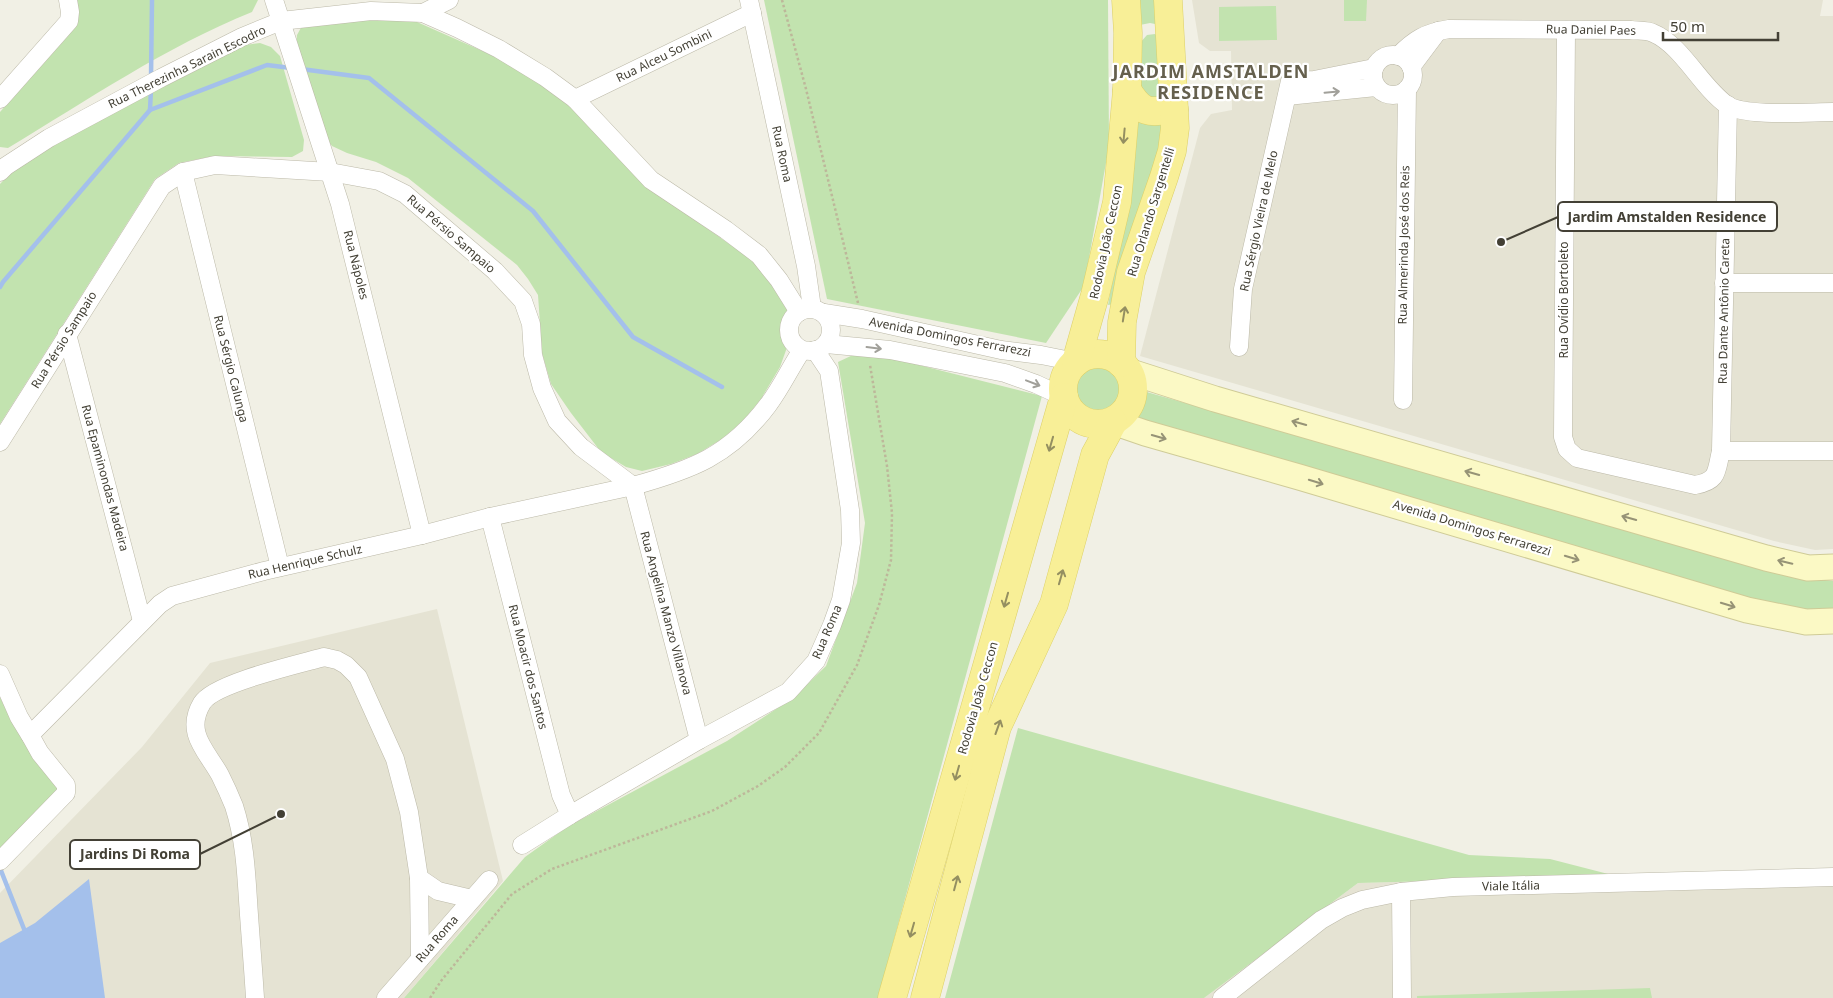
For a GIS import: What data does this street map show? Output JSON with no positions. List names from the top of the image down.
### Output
{
  "streets": {
    "main road": ["Rua Orlando Sargentelli", "Rodovia João Ceccon", "Avenida Domingos Ferrarezzi"],
    "street": [
      "Rua Daniel Paes",
      "Rua Alceu Sombini",
      "Rua Therezinha Sarain Escodro",
      "Rua Roma",
      "Rua Sérgio Vieira de Melo",
      "Rua Pérsio Sampaio",
      "Rua Almerinda José dos Reis",
      "Rua Nápoles",
      "Rua Ovídio Bortoleto",
      "Rua Dante Antônio Careta",
      "Rua Sérgio Calunga",
      "Rua Epaminondas Madeira",
      "Rua Henrique Schulz",
      "Rua Angelina Manzo Villanova",
      "Rua Moacir dos Santos",
      "Viale Itália"
    ]
  },
  "crossings": [
    ["Rua Daniel Paes", "Rua Almerinda José dos Reis"],
    ["Rua Daniel Paes", "Rua Ovídio Bortoleto"],
    ["Rua Daniel Paes", "Rua Dante Antônio Careta"],
    ["Rua Alceu Sombini", "Rua Therezinha Sarain Escodro"],
    ["Rua Alceu Sombini", "Rua Roma"],
    ["Rua Therezinha Sarain Escodro", "Rua Roma"],
    ["Rua Therezinha Sarain Escodro", "Rua Nápoles"],
    ["Rua Therezinha Sarain Escodro", "Avenida Domingos Ferrarezzi"],
    ["Rua Roma", "Avenida Domingos Ferrarezzi"],
    ["Rua Roma", "Rua Angelina Manzo Villanova"],
    ["Rua Roma", "Rua Moacir dos Santos"],
    ["Rua Orlando Sargentelli", "Rodovia João Ceccon"],
    ["Rua Orlando Sargentelli", "Avenida Domingos Ferrarezzi"],
    ["Rua Pérsio Sampaio", "Rua Nápoles"],
    ["Rua Pérsio Sampaio", "Rua Sérgio Calunga"],
    ["Rua Pérsio Sampaio", "Rua Epaminondas Madeira"],
    ["Rua Pérsio Sampaio", "Rua Henrique Schulz"],
    ["Rua Pérsio Sampaio", "Rua Angelina Manzo Villanova"],
    ["Rodovia João Ceccon", "Avenida Domingos Ferrarezzi"],
    ["Rua Nápoles", "Rua Henrique Schulz"],
    ["Rua Ovídio Bortoleto", "Rua Dante Antônio Careta"],
    ["Rua Sérgio Calunga", "Rua Henrique Schulz"],
    ["Rua Epaminondas Madeira", "Rua Henrique Schulz"],
    ["Rua Henrique Schulz", "Rua Angelina Manzo Villanova"],
    ["Rua Henrique Schulz", "Rua Moacir dos Santos"]
  ],
  "one_way": ["Rua Orlando Sargentelli"],
  "districts": ["JARDIM AMSTALDEN RESIDENCE"],
  "places": ["Jardim Amstalden Residence", "Jardins Di Roma"],
  "scale_bar": "50 m"
}
